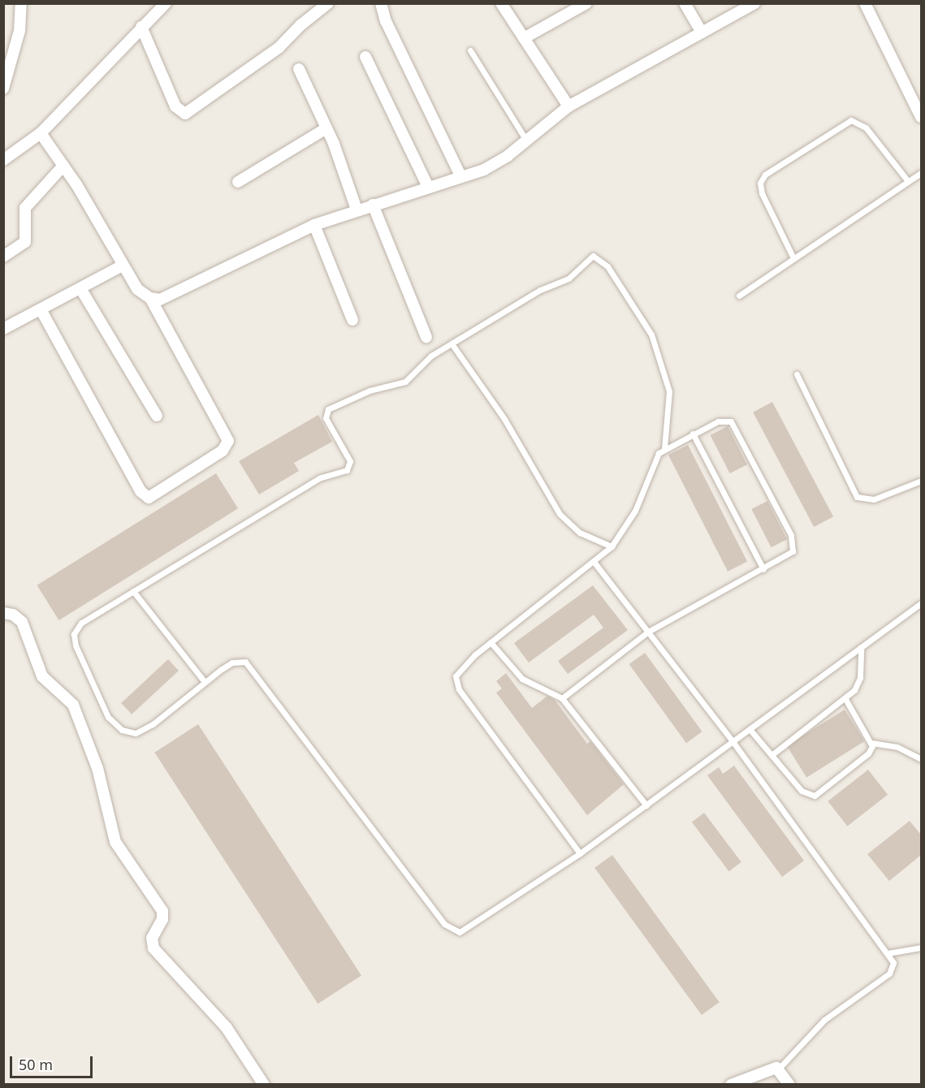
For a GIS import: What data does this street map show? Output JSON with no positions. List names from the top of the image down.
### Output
{
  "scale_bar": "50 m"
}
